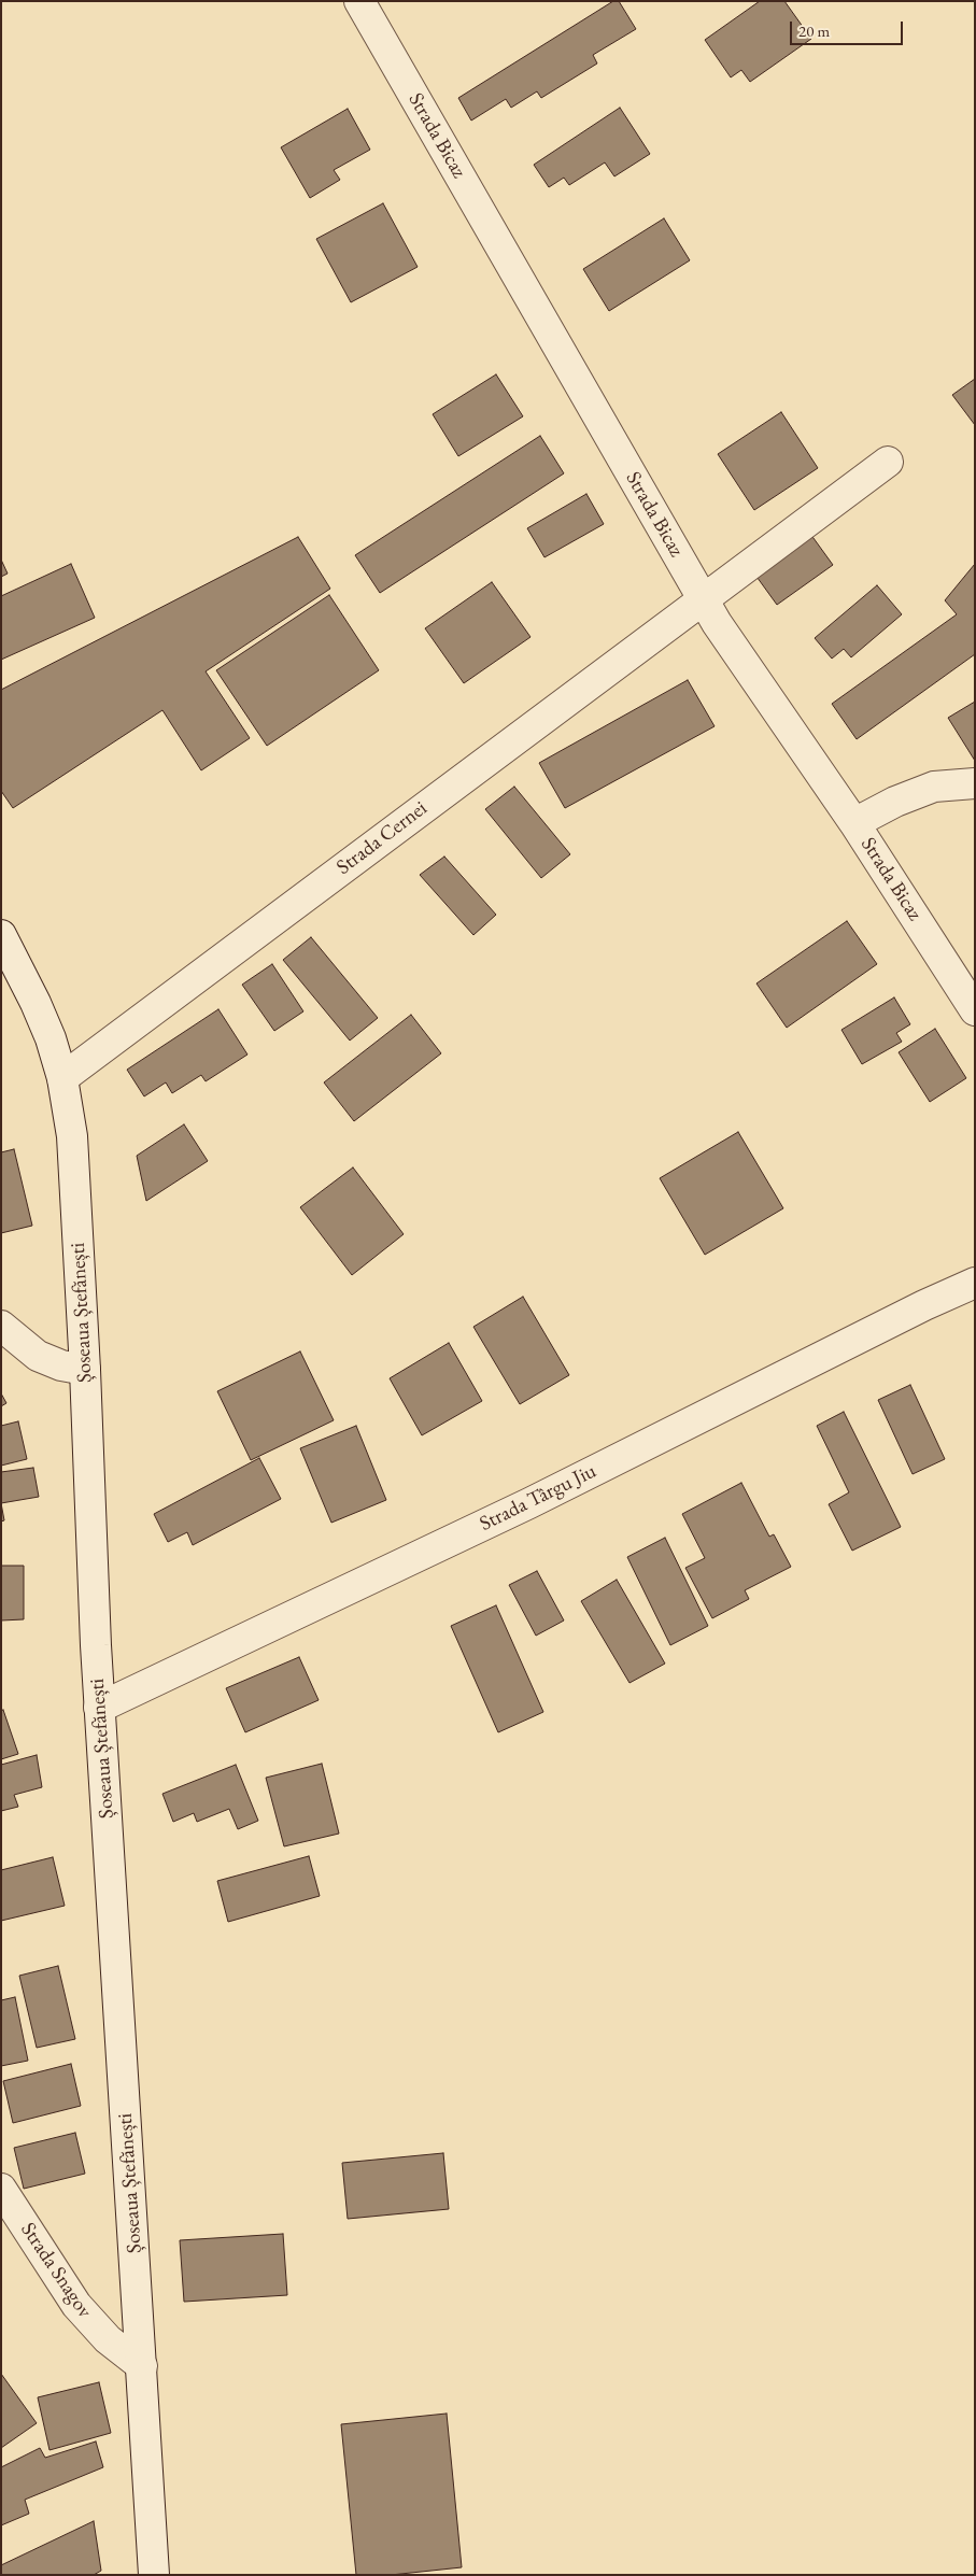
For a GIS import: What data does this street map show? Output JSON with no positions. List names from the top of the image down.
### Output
{
  "streets": {
    "street": [
      "Strada Bicaz",
      "Strada Cernei",
      "Șoseaua Ștefănești",
      "Strada Târgu Jiu",
      "Strada Snagov"
    ]
  },
  "crossings": [
    ["Strada Bicaz", "Strada Cernei"],
    ["Strada Cernei", "Șoseaua Ștefănești"],
    ["Șoseaua Ștefănești", "Strada Târgu Jiu"],
    ["Șoseaua Ștefănești", "Strada Snagov"]
  ],
  "scale_bar": "20 m"
}
